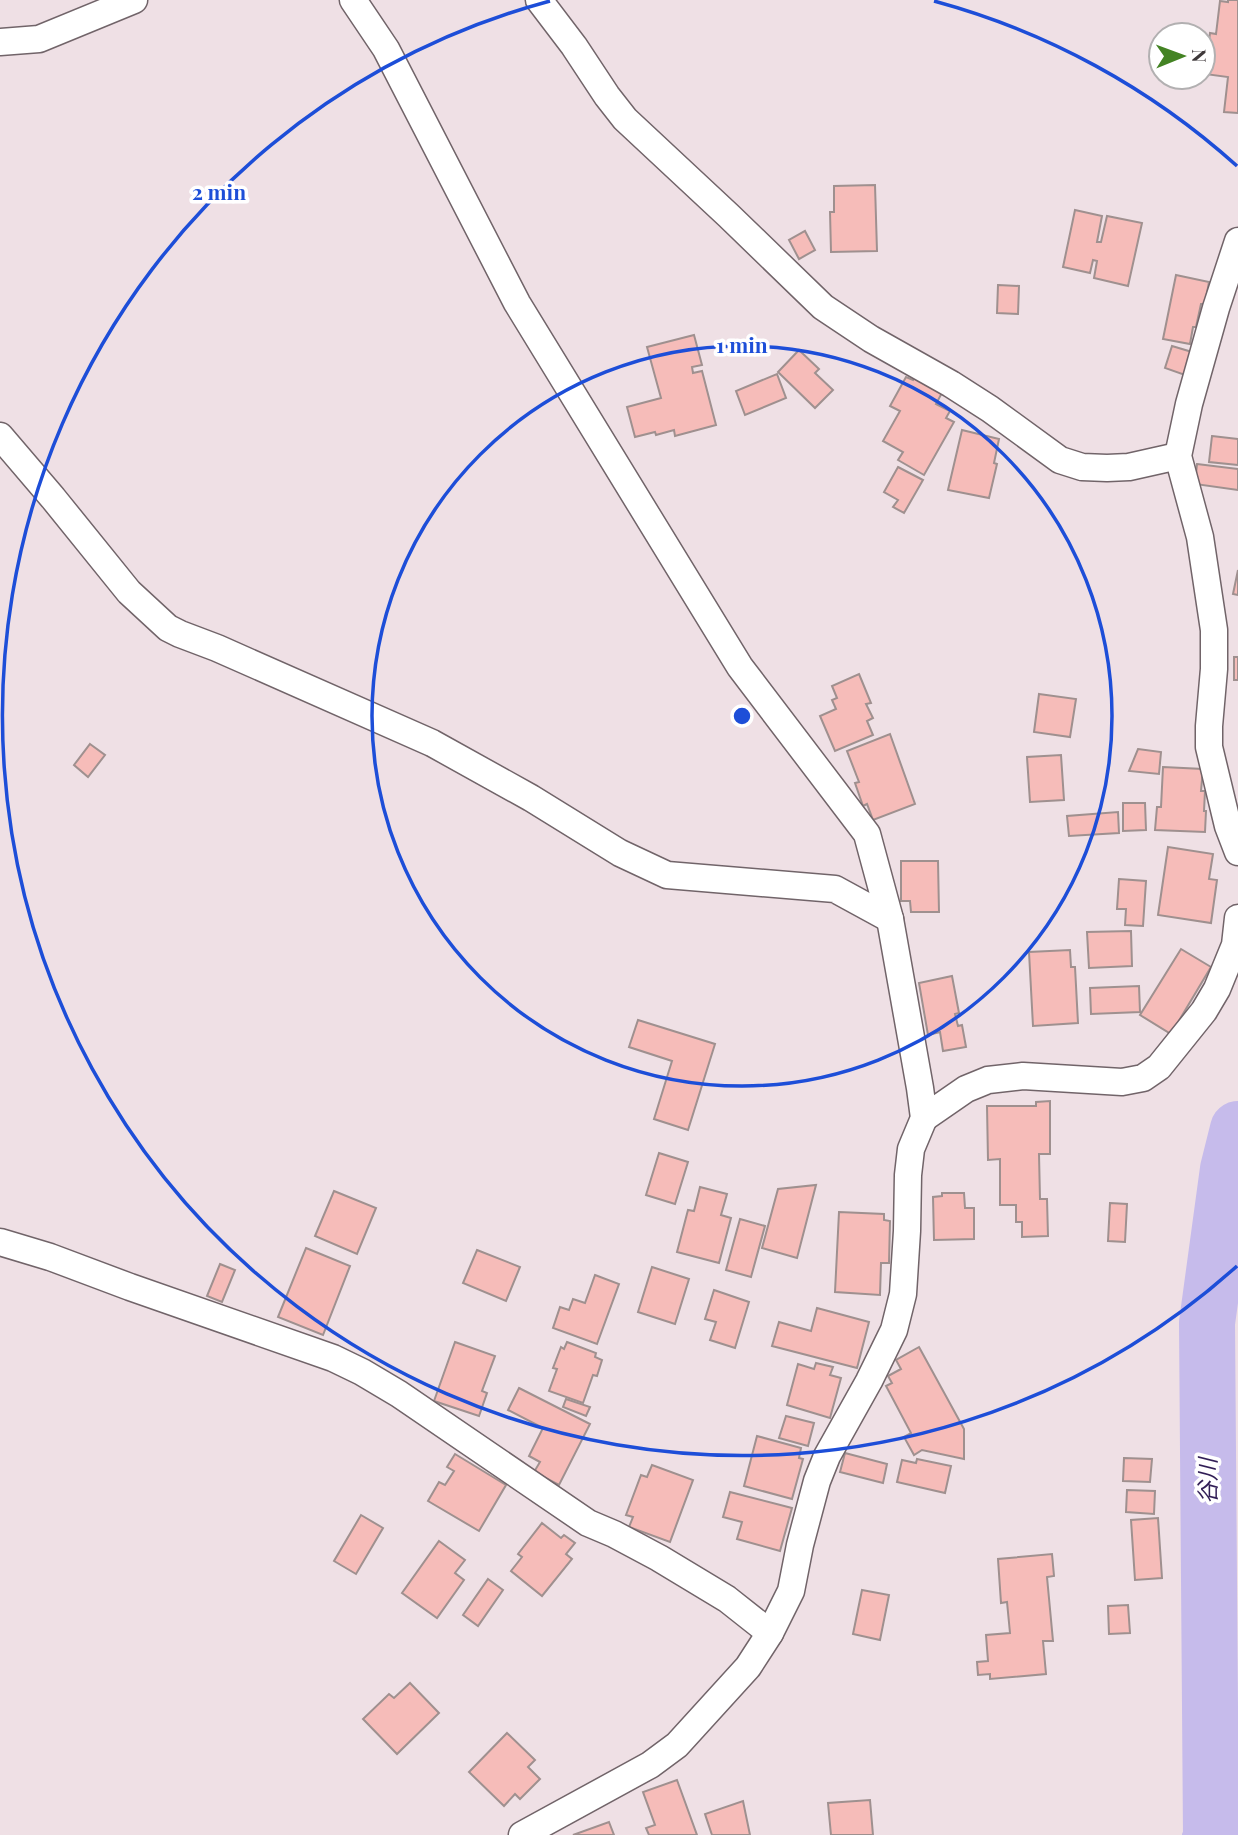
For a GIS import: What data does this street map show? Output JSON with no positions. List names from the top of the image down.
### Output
{
  "water": ["谷川"],
  "north": "right",
  "rings": ["2 min", "1 min"]
}
